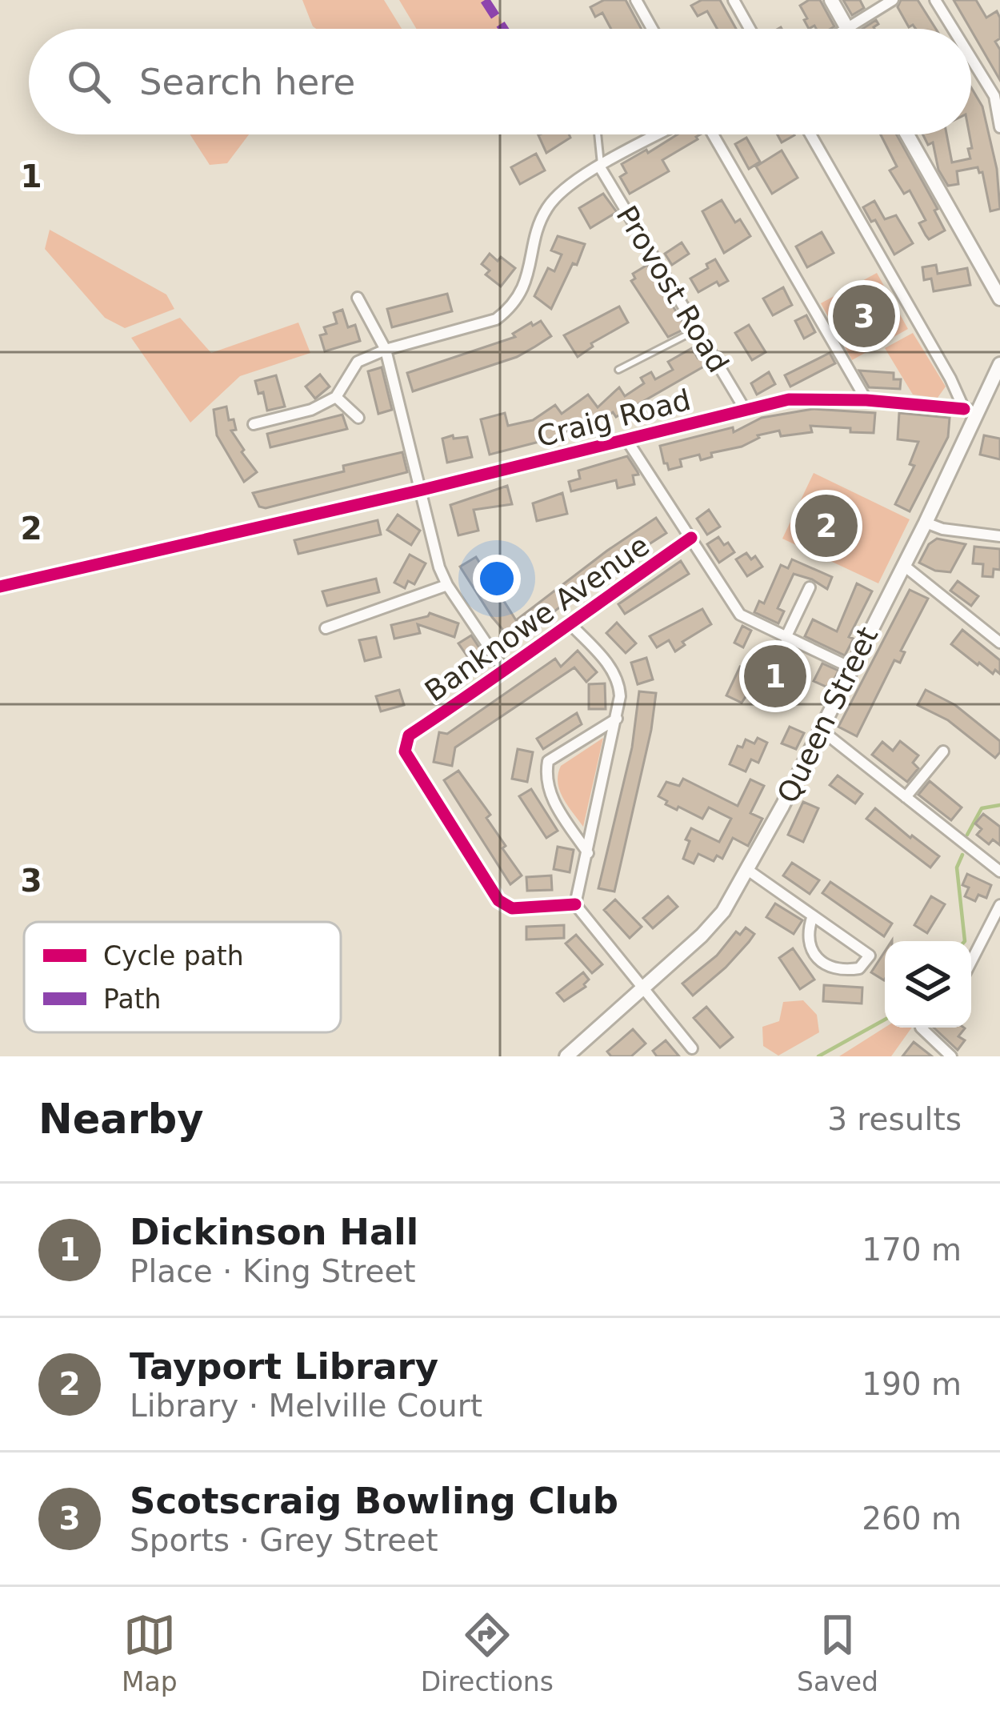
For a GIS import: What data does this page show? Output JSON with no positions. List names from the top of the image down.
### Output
{
  "streets": {
    "main road": ["Queen Street"],
    "street": ["Provost Road", "Craig Road", "Banknowe Avenue"]
  },
  "crossings": [
    ["Provost Road", "Craig Road"],
    ["Craig Road", "Queen Street"]
  ],
  "legend": ["Cycle path", "Path"],
  "page": {
    "search": "Search here",
    "pins": ["3", "2", "1"],
    "heading": ["Nearby", "3 results"],
    "list": [
      {
        "mark": "1",
        "name": "Dickinson Hall",
        "note": "Place · King Street",
        "value": "170 m"
      },
      {
        "mark": "2",
        "name": "Tayport Library",
        "note": "Library · Melville Court",
        "value": "190 m"
      },
      {
        "mark": "3",
        "name": "Scotscraig Bowling Club",
        "note": "Sports · Grey Street",
        "value": "260 m"
      }
    ],
    "nav": ["Map", "Directions", "Saved"]
  },
  "grid": {
    "rows": ["1", "2", "3"]
  }
}
